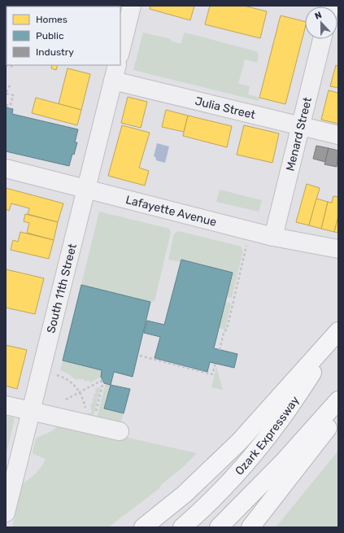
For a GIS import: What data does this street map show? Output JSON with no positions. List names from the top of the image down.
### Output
{
  "streets": {
    "highway": ["Ozark Expressway"],
    "street": [
      "Julia Street",
      "Menard Street",
      "Lafayette Avenue",
      "South 11th Street"
    ]
  },
  "crossings": [
    ["Julia Street", "Menard Street"],
    ["Julia Street", "South 11th Street"],
    ["Menard Street", "Lafayette Avenue"],
    ["Lafayette Avenue", "South 11th Street"]
  ],
  "legend": ["Homes", "Public", "Industry"],
  "north": "top"
}
